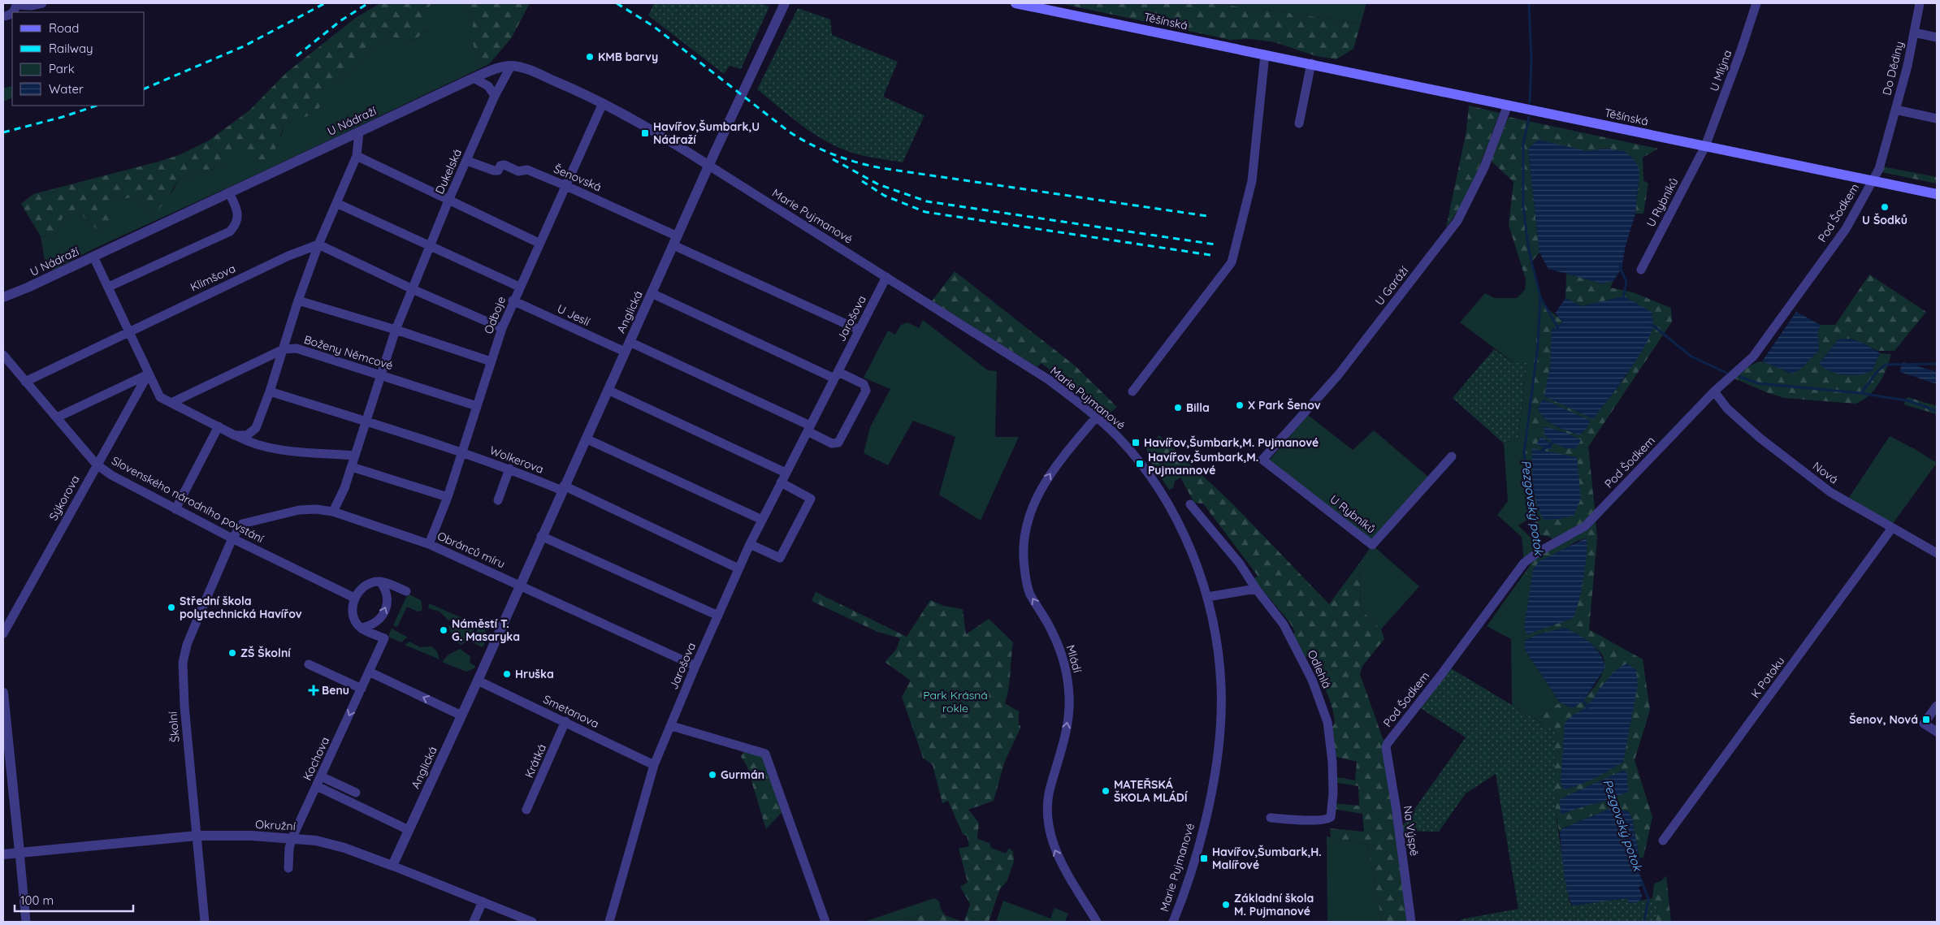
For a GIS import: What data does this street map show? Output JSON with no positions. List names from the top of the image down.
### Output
{
  "streets": {
    "main road": ["Těšínská"],
    "street": [
      "Do Dědiny",
      "U Mlýna",
      "U Nádraží",
      "Dukelská",
      "Šenovská",
      "U Rybníků",
      "Pod Šodkem",
      "Marie Pujmanové",
      "Klimšova",
      "U Garáží",
      "Anglická",
      "Odboje",
      "U Jeslí",
      "Jarošova",
      "Boženy Němcové",
      "Wolkerova",
      "Nová",
      "Sýkorova",
      "Slovenského národního povstání",
      "Obránců míru",
      "Mládí",
      "Odlehlá",
      "K Potoku",
      "Smetanova",
      "Školní",
      "Kochova",
      "Krátká",
      "Okružní",
      "Na Výspě"
    ]
  },
  "crossings": [
    ["Těšínská", "Do Dědiny"],
    ["Těšínská", "U Mlýna"],
    ["Těšínská", "U Rybníků"],
    ["Těšínská", "Pod Šodkem"],
    ["Těšínská", "U Garáží"],
    ["Do Dědiny", "Pod Šodkem"],
    ["U Mlýna", "U Rybníků"],
    ["U Nádraží", "Dukelská"],
    ["U Nádraží", "Marie Pujmanové"],
    ["U Nádraží", "Anglická"],
    ["U Nádraží", "Odboje"],
    ["Dukelská", "Šenovská"],
    ["Dukelská", "Boženy Němcové"],
    ["Dukelská", "Obránců míru"],
    ["Šenovská", "Anglická"],
    ["Šenovská", "Odboje"],
    ["Šenovská", "Jarošova"],
    ["U Rybníků", "U Garáží"],
    ["Pod Šodkem", "Nová"],
    ["Pod Šodkem", "Na Výspě"],
    ["Marie Pujmanové", "Anglická"],
    ["Marie Pujmanové", "Jarošova"],
    ["Marie Pujmanové", "Mládí"],
    ["Klimšova", "Slovenského národního povstání"],
    ["Anglická", "U Jeslí"],
    ["Anglická", "Wolkerova"],
    ["Anglická", "Obránců míru"],
    ["Anglická", "Smetanova"],
    ["Anglická", "Okružní"],
    ["Odboje", "U Jeslí"],
    ["Odboje", "Boženy Němcové"],
    ["Odboje", "Wolkerova"],
    ["Odboje", "Obránců míru"],
    ["Jarošova", "Wolkerova"],
    ["Jarošova", "Obránců míru"],
    ["Jarošova", "Smetanova"],
    ["Nová", "K Potoku"],
    ["Sýkorova", "Slovenského národního povstání"],
    ["Slovenského národního povstání", "Obránců míru"],
    ["Slovenského národního povstání", "Školní"],
    ["Slovenského národního povstání", "Kochova"],
    ["Obránců míru", "Školní"],
    ["Smetanova", "Krátká"],
    ["Školní", "Okružní"],
    ["Kochova", "Okružní"]
  ],
  "one_way": ["Mládí"],
  "water": ["Pezgovský potok"],
  "parks": ["Park Krásná rokle"],
  "places": {
    "other": [
      "KMB barvy",
      "U Šodků",
      "X Park Šenov",
      "Billa",
      "Střední škola polytechnická Havířov",
      "Náměstí T. G. Masaryka",
      "ZŠ Školní",
      "Hruška",
      "Gurmán",
      "MATEŘSKÁ ŠKOLA MLÁDÍ",
      "Základní škola M. Pujmanové"
    ],
    "transit": [
      "Havířov,Šumbark,U Nádraží",
      "Havířov,Šumbark,M. Pujmanové",
      "Havířov,Šumbark,M. Pujmannové",
      "Šenov, Nová",
      "Havířov,Šumbark,H. Malířové"
    ],
    "health": ["Benu"]
  },
  "legend": [
    "Road",
    "Railway",
    "Park",
    "Water"
  ],
  "scale_bar": "100 m"
}
